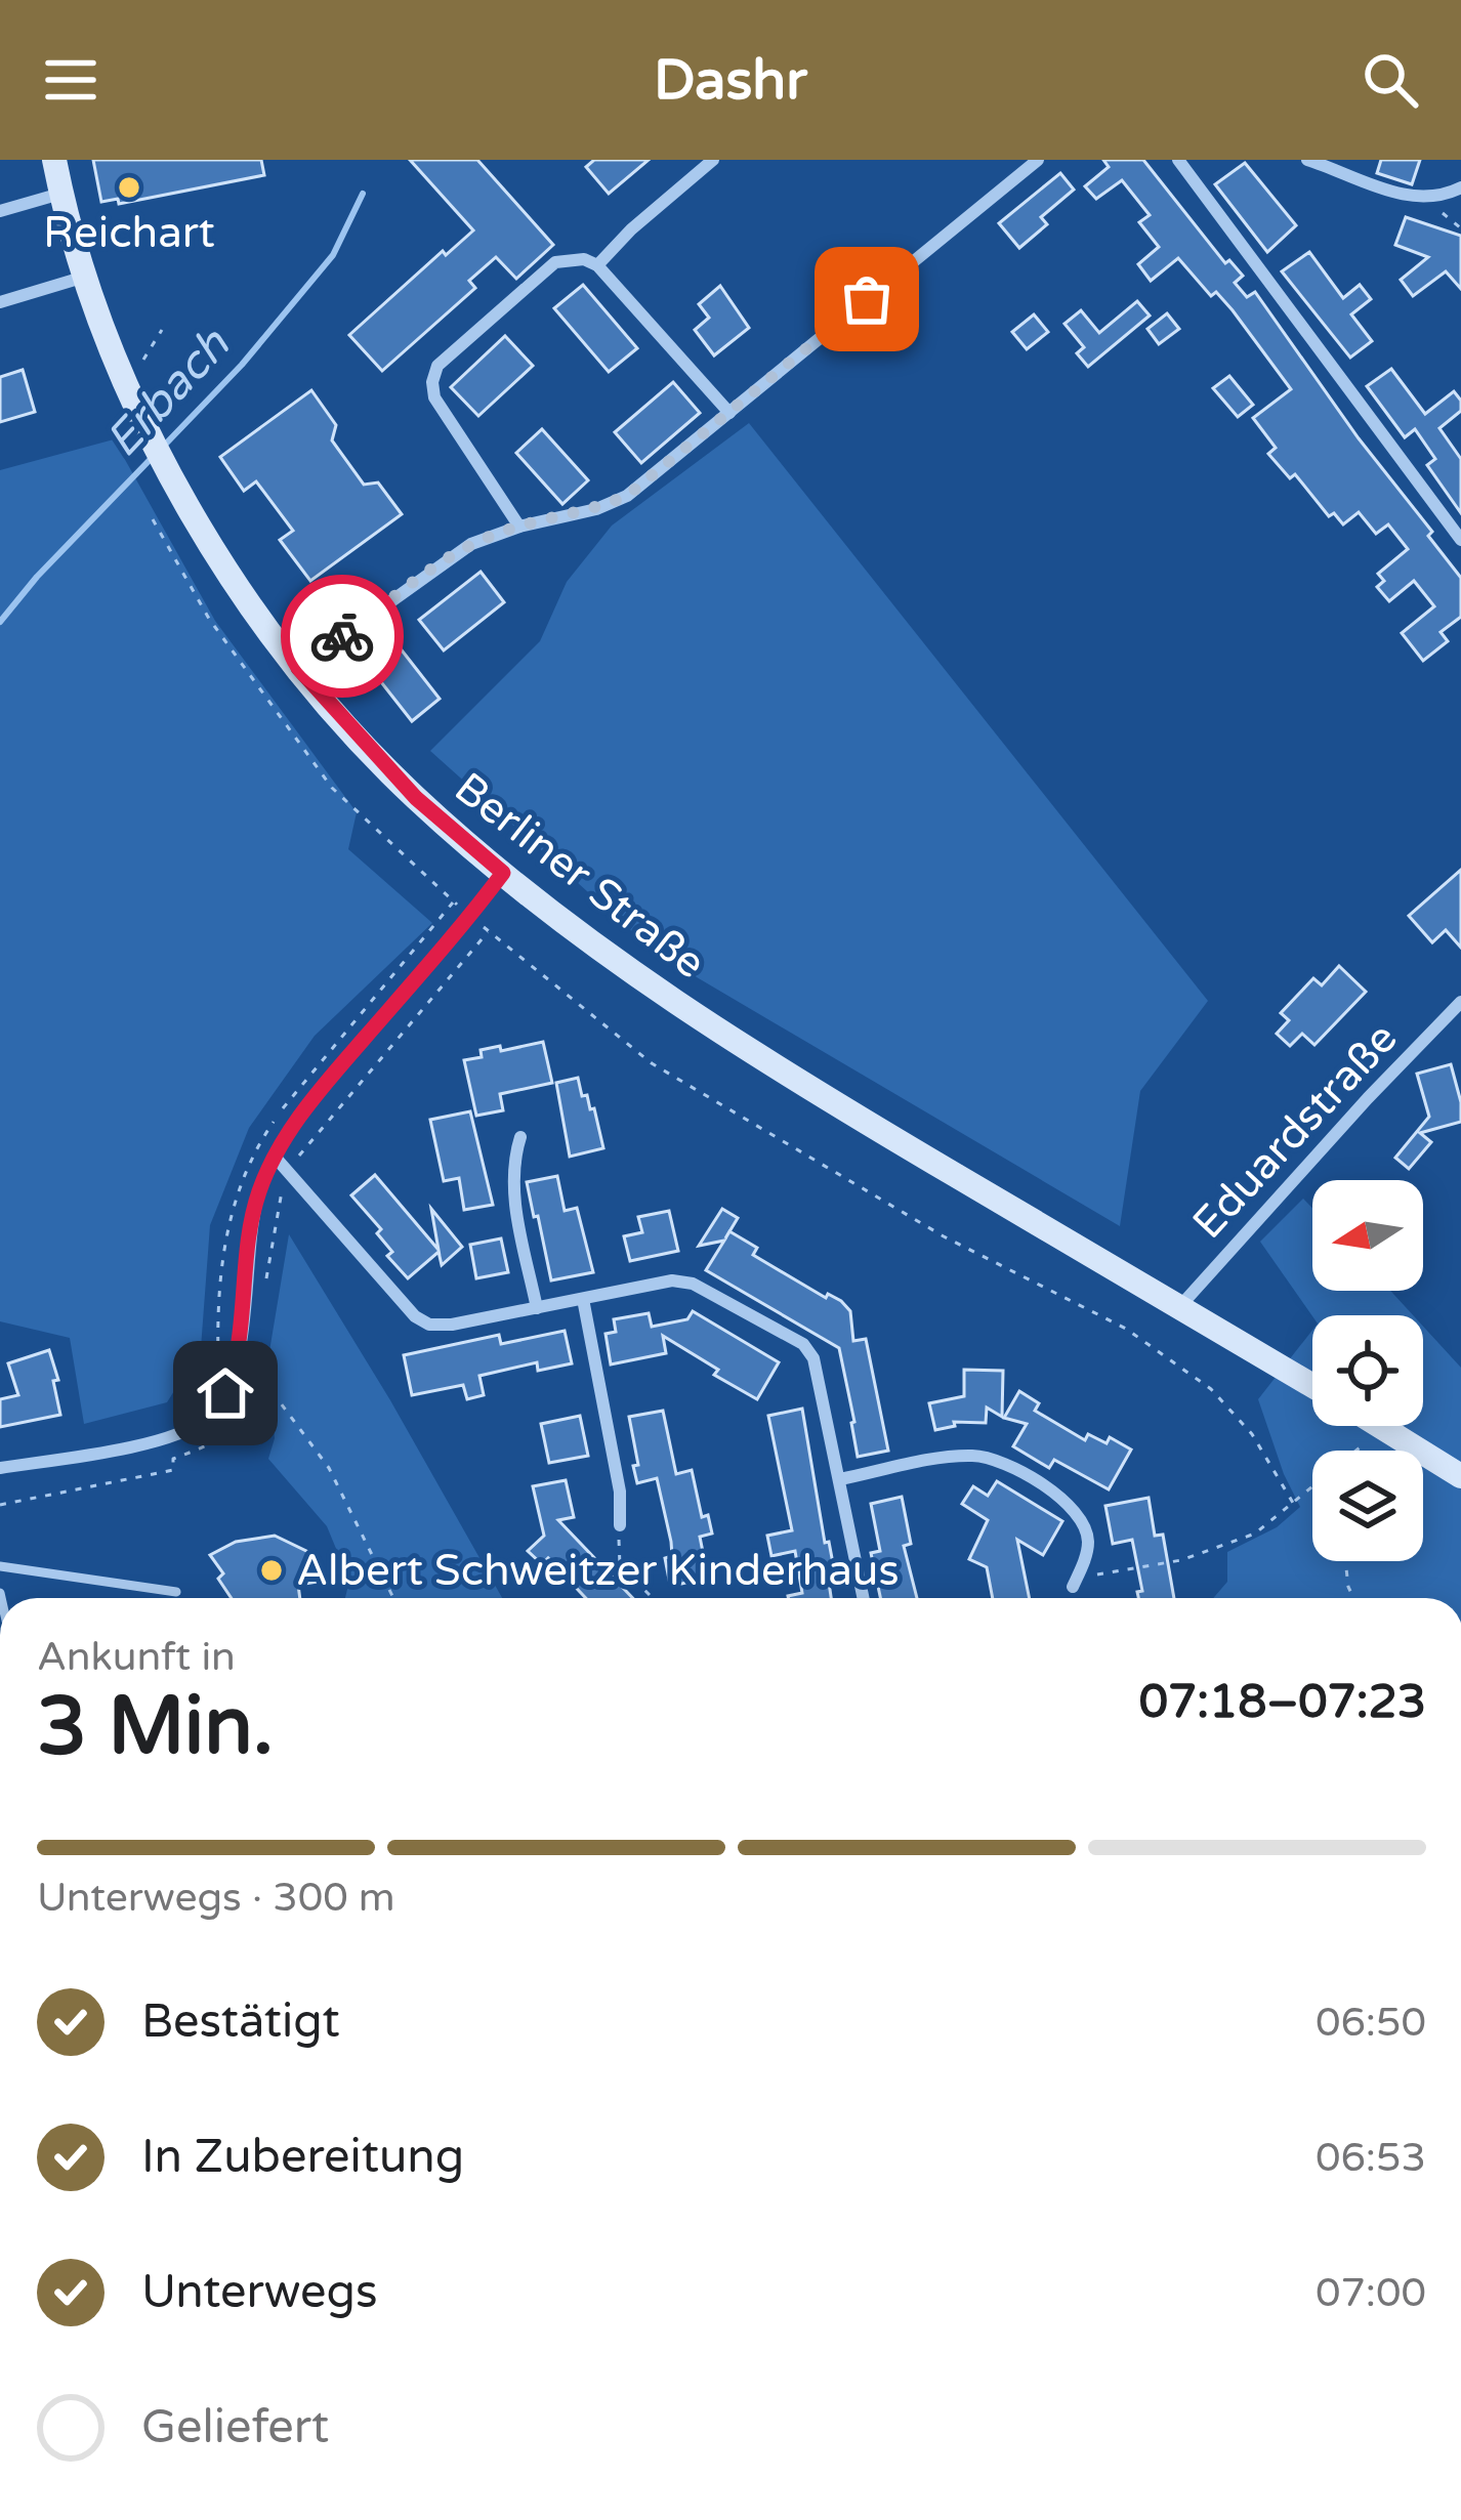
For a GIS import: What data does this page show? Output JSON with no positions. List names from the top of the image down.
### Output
{
  "streets": {
    "street": ["Berliner Straße", "Eduardstraße"]
  },
  "crossings": [
    ["Berliner Straße", "Eduardstraße"]
  ],
  "water": ["Erbach"],
  "places": ["Reichart", "Albert Schweitzer Kinderhaus"],
  "north": "left",
  "page": {
    "header": "Dashr",
    "heading": ["3 Min.", "Ankunft in", "07:18–07:23"],
    "bar": "Unterwegs · 300 m",
    "list": [
      ["Bestätigt", "06:50"],
      ["In Zubereitung", "06:53"],
      ["Unterwegs", "07:00"],
      "Geliefert"
    ]
  }
}
